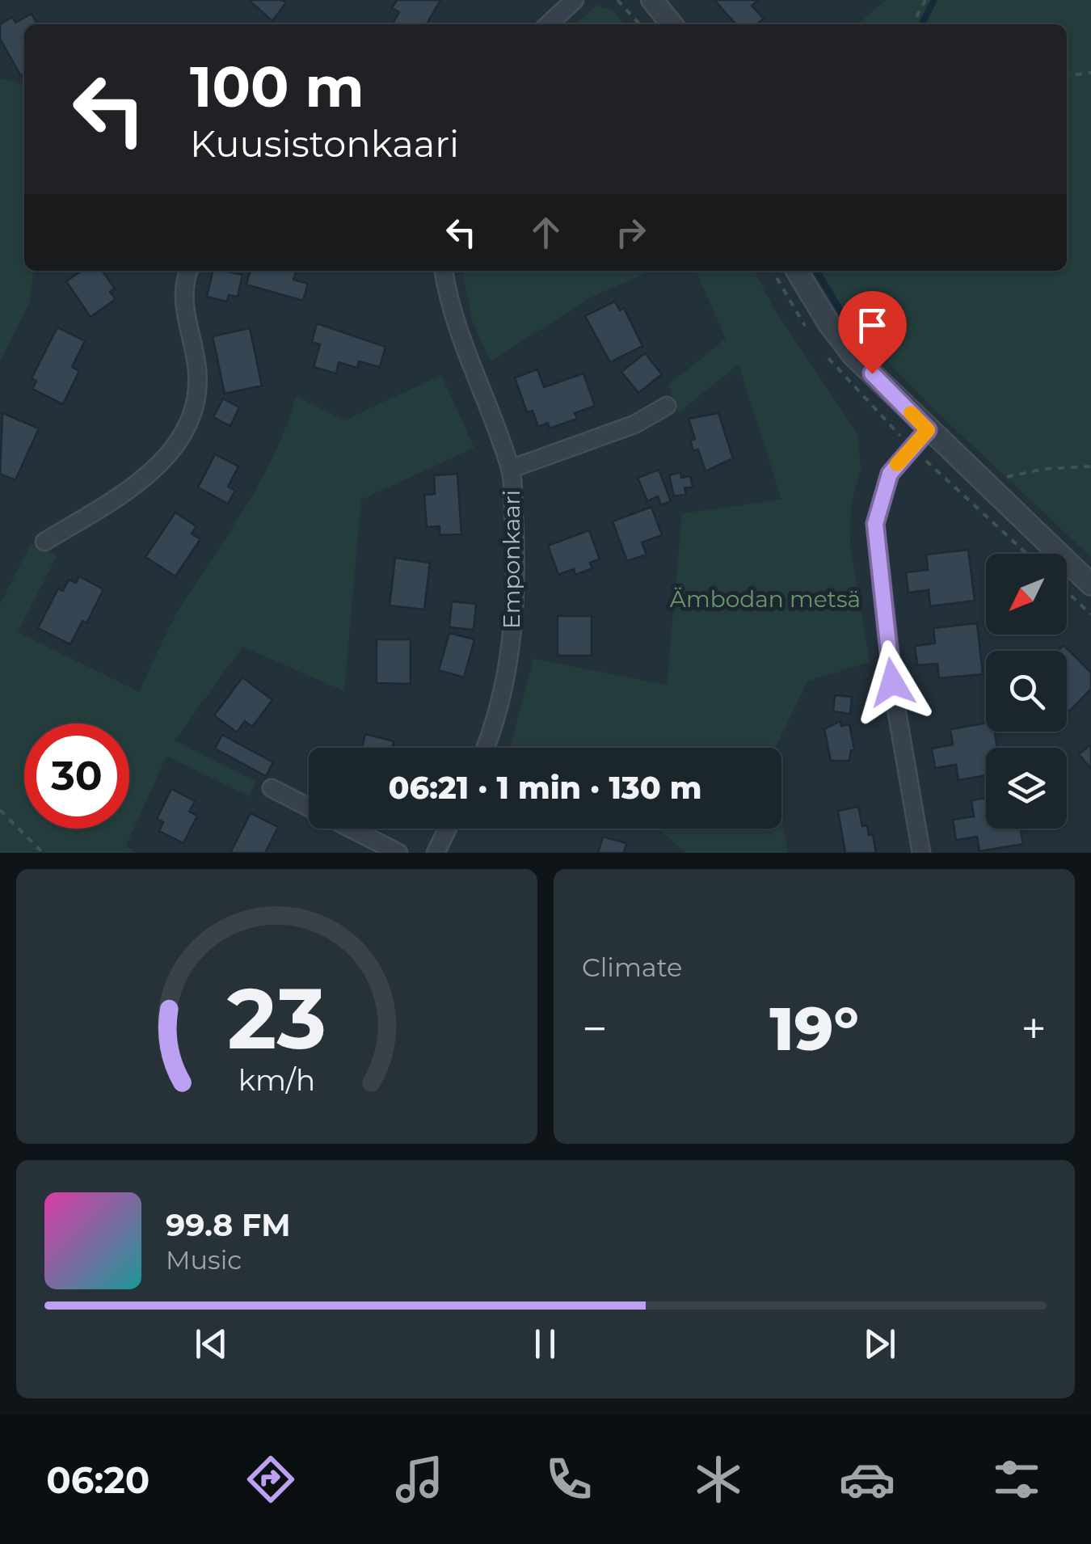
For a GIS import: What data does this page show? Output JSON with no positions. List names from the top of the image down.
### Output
{
  "streets": {
    "street": ["Emponkaari"]
  },
  "parks": ["Ämbodan metsä"],
  "north": "bottom left",
  "page": {
    "turn": ["100 m", "Kuusistonkaari"],
    "limit": "30",
    "trip": "06:21 · 1 min · 130 m",
    "tile": "Climate",
    "heat": ["−", "19°", "+"],
    "song": ["99.8 FM", "Music"],
    "tabs": "06:20",
    "gauge": ["23", "km/h"]
  }
}
